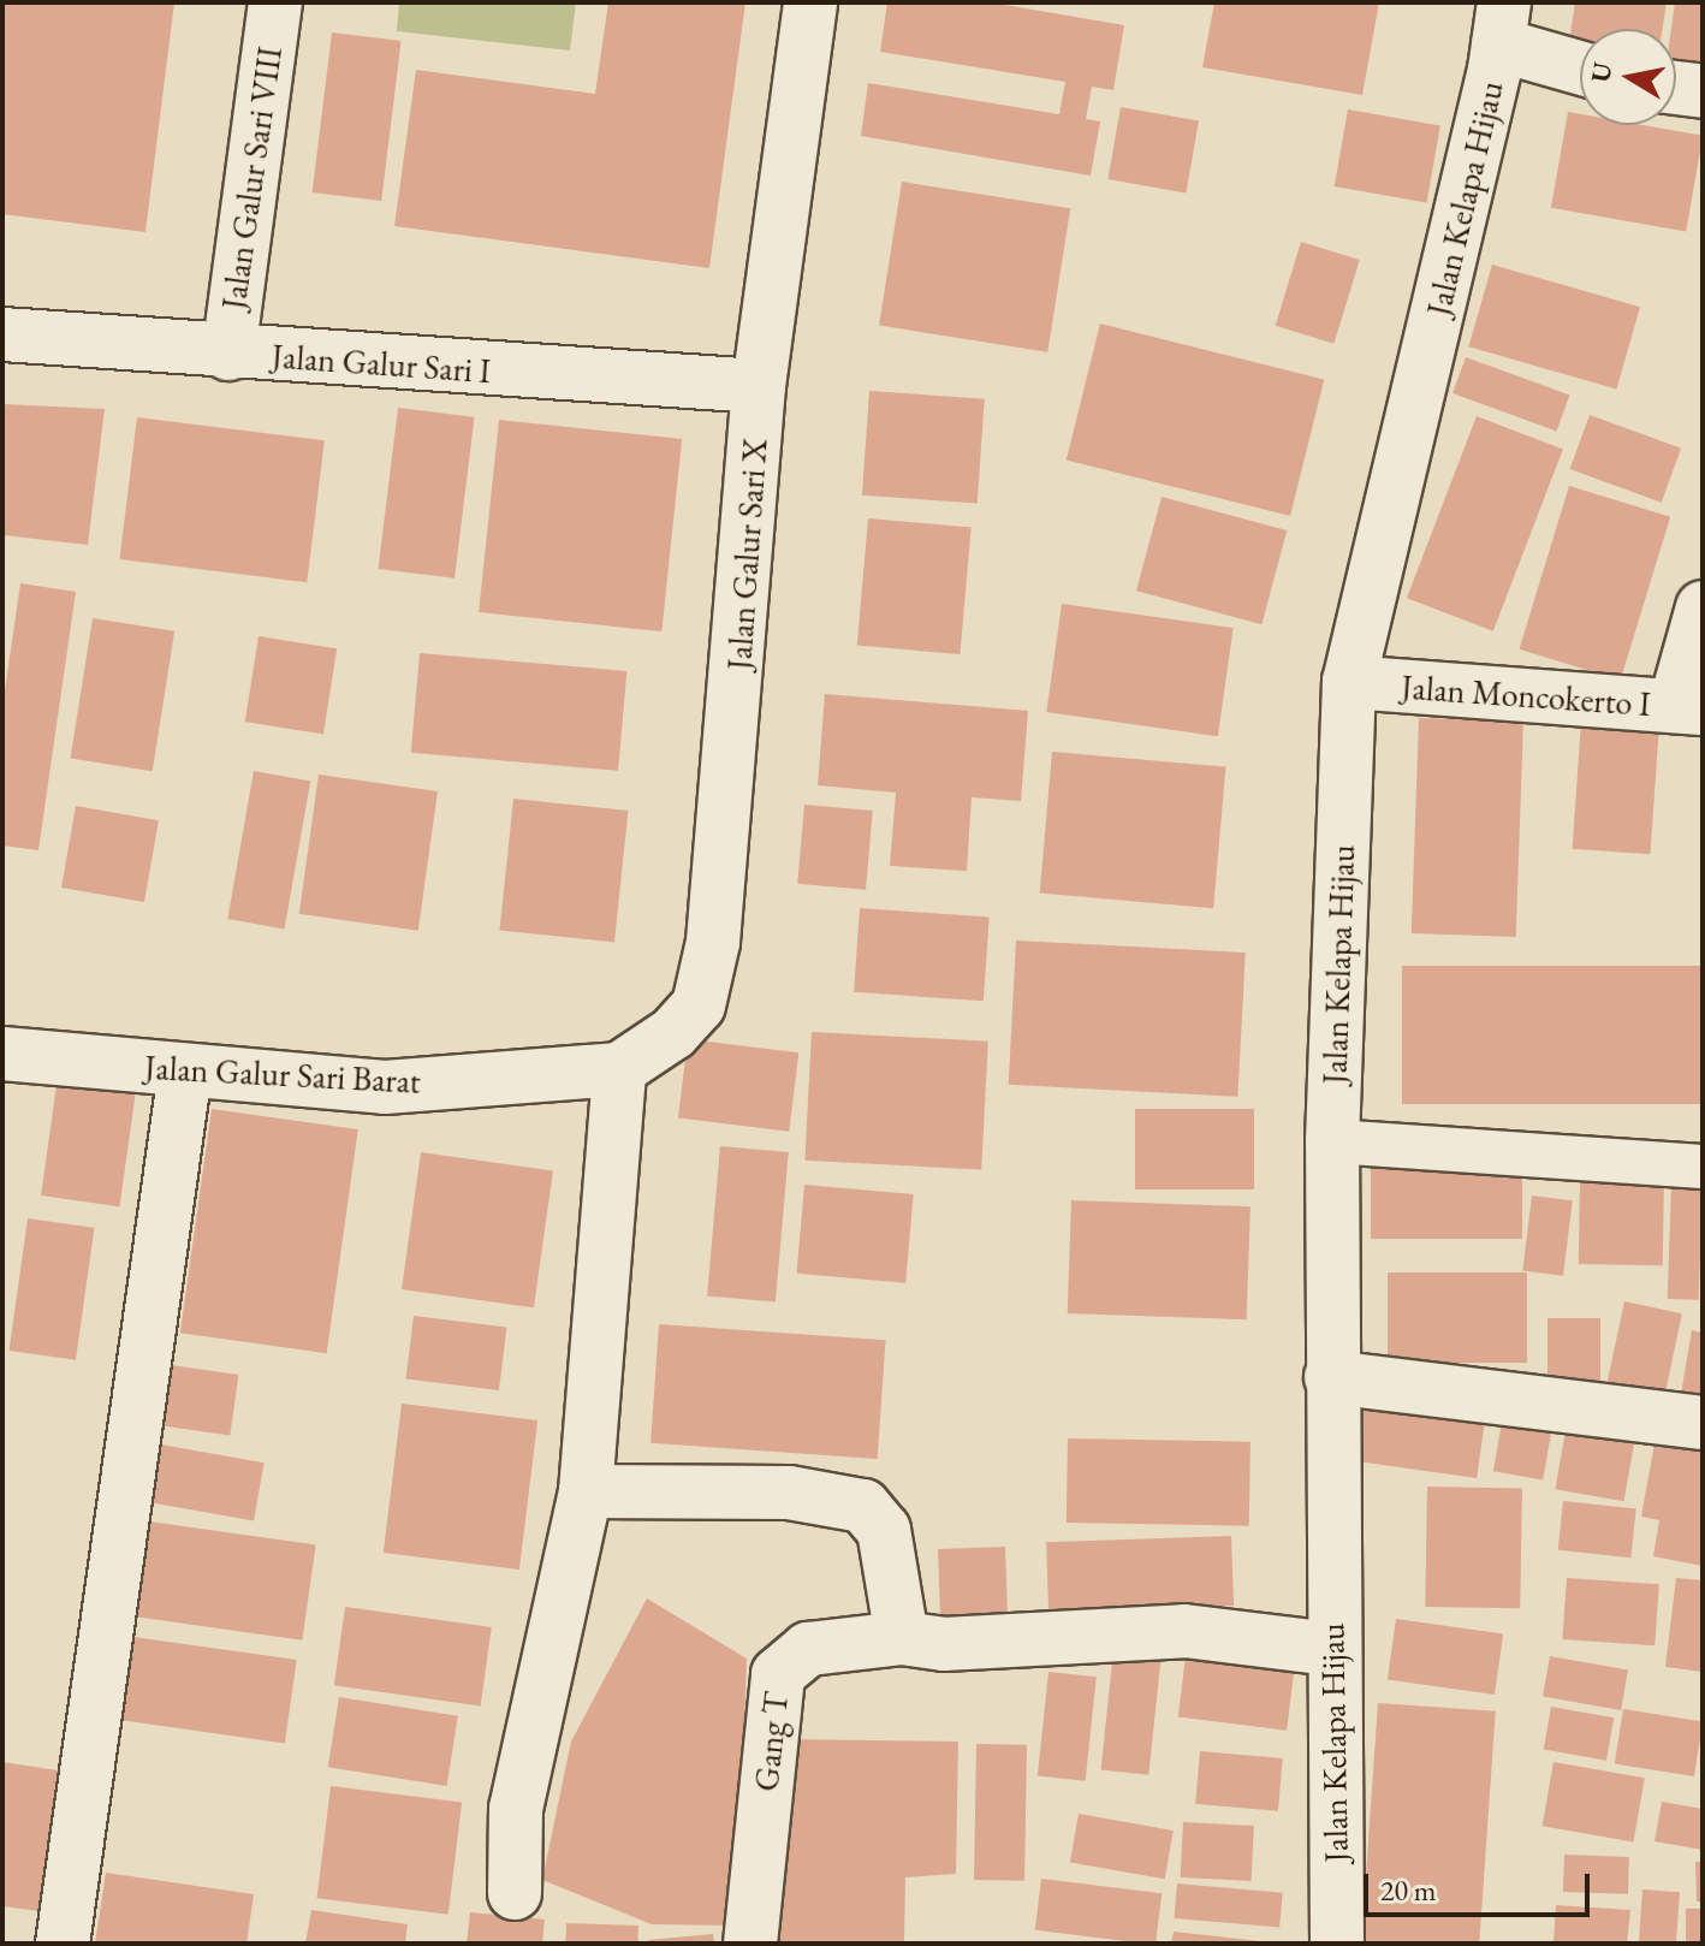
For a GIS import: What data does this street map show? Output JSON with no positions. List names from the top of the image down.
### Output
{
  "streets": {
    "street": [
      "Jalan Galur Sari VIII",
      "Jalan Kelapa Hijau",
      "Jalan Galur Sari I",
      "Jalan Galur Sari X",
      "Jalan Moncokerto I",
      "Jalan Galur Sari Barat",
      "Gang T"
    ]
  },
  "crossings": [
    ["Jalan Galur Sari VIII", "Jalan Galur Sari I"],
    ["Jalan Kelapa Hijau", "Jalan Moncokerto I"],
    ["Jalan Kelapa Hijau", "Gang T"],
    ["Jalan Galur Sari I", "Jalan Galur Sari X"],
    ["Jalan Galur Sari X", "Jalan Galur Sari Barat"]
  ],
  "scale_bar": "20 m",
  "north": "left"
}
